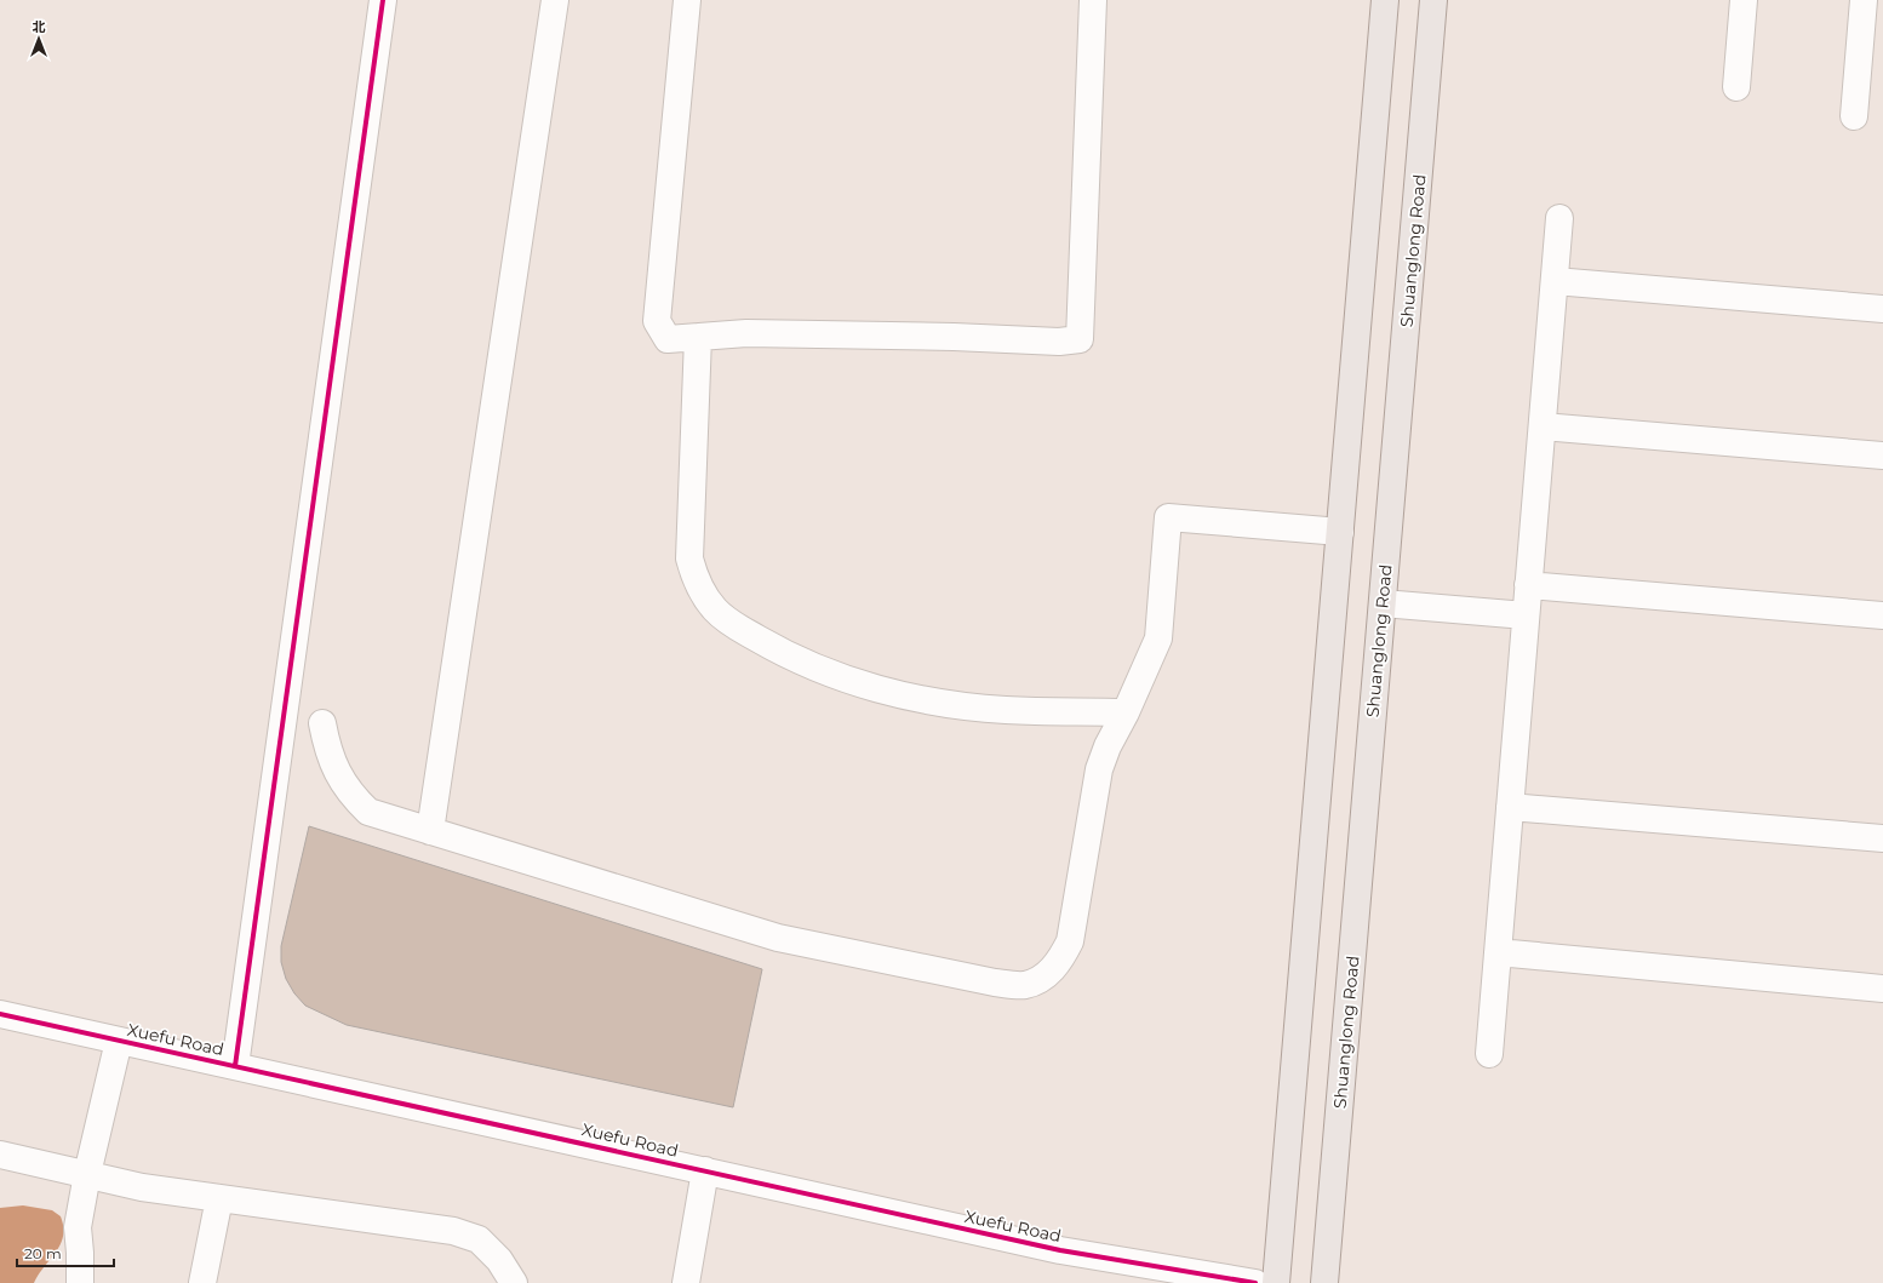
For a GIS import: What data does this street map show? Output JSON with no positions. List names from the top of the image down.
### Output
{
  "streets": {
    "main road": ["Shuanglong Road"],
    "street": ["Xuefu Road"]
  },
  "scale_bar": "20 m",
  "north": "top"
}
